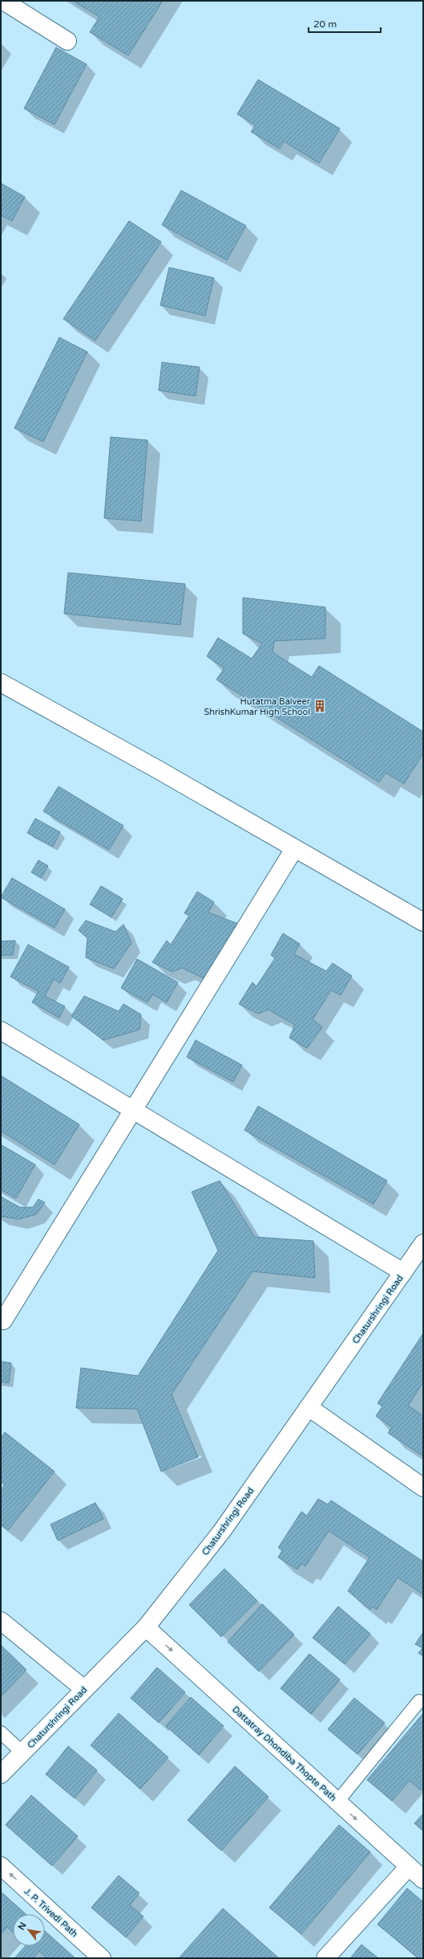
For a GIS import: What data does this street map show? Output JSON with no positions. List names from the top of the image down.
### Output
{
  "streets": {
    "street": ["Chaturshringi Road", "Dattatray Dhondiba Thopte Path", "J. P. Trivedi Path"]
  },
  "crossings": [
    ["Chaturshringi Road", "Dattatray Dhondiba Thopte Path"]
  ],
  "one_way": ["Dattatray Dhondiba Thopte Path", "J. P. Trivedi Path"],
  "places": {
    "building": ["Hutatma Balveer ShrishKumar High School"]
  },
  "scale_bar": "20 m",
  "north": "top left"
}
